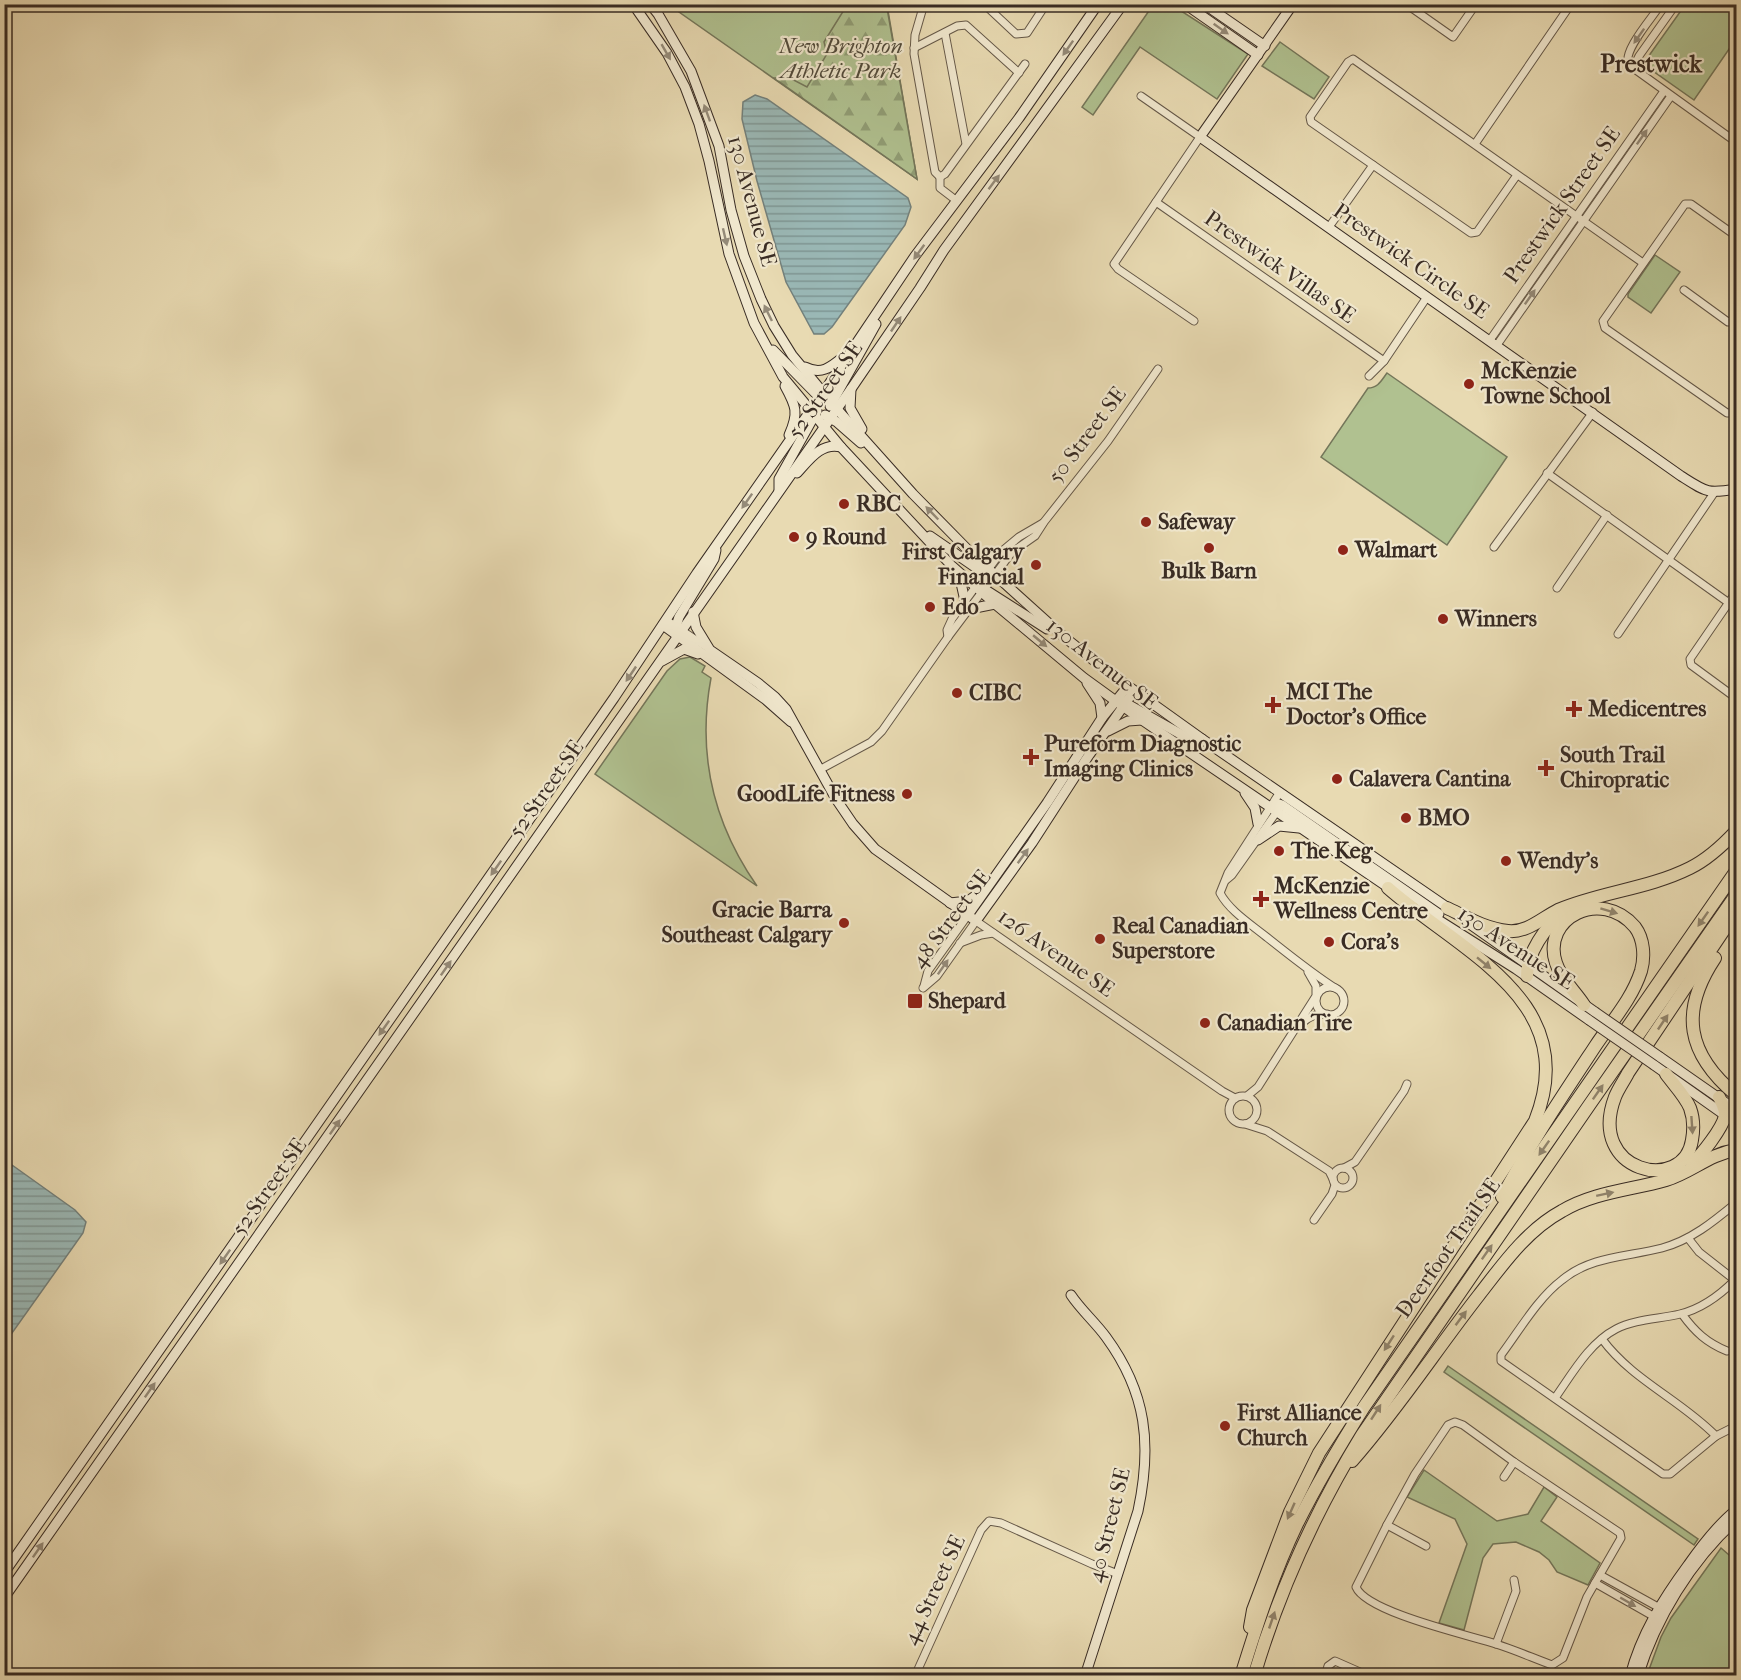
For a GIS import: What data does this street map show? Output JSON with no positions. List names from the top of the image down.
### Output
{
  "streets": {
    "highway": ["Deerfoot Trail SE"],
    "main road": [
      "130 Avenue SE",
      "Prestwick Circle SE",
      "52 Street SE",
      "48 Street SE",
      "126 Avenue SE",
      "40 Street SE"
    ],
    "street": [
      "Prestwick Street SE",
      "Prestwick Villas SE",
      "50 Street SE",
      "44 Street SE"
    ]
  },
  "crossings": [
    ["130 Avenue SE", "52 Street SE"],
    ["130 Avenue SE", "50 Street SE"],
    ["130 Avenue SE", "48 Street SE"],
    ["Prestwick Street SE", "Prestwick Circle SE"],
    ["52 Street SE", "126 Avenue SE"],
    ["50 Street SE", "126 Avenue SE"],
    ["48 Street SE", "126 Avenue SE"],
    ["40 Street SE", "44 Street SE"]
  ],
  "districts": ["Prestwick"],
  "parks": ["New Brighton Athletic Park"],
  "places": {
    "other": [
      "McKenzie Towne School",
      "RBC",
      "Safeway",
      "9 Round",
      "Bulk Barn",
      "Walmart",
      "First Calgary Financial",
      "Edo",
      "Winners",
      "CIBC",
      "Calavera Cantina",
      "GoodLife Fitness",
      "BMO",
      "The Keg",
      "Wendy's",
      "Gracie Barra Southeast Calgary",
      "Real Canadian Superstore",
      "Cora's",
      "Canadian Tire",
      "First Alliance Church"
    ],
    "health": [
      "MCI The Doctor's Office",
      "Medicentres",
      "Pureform Diagnostic Imaging Clinics",
      "South Trail Chiropratic",
      "McKenzie Wellness Centre"
    ],
    "transit": ["Shepard"]
  }
}
